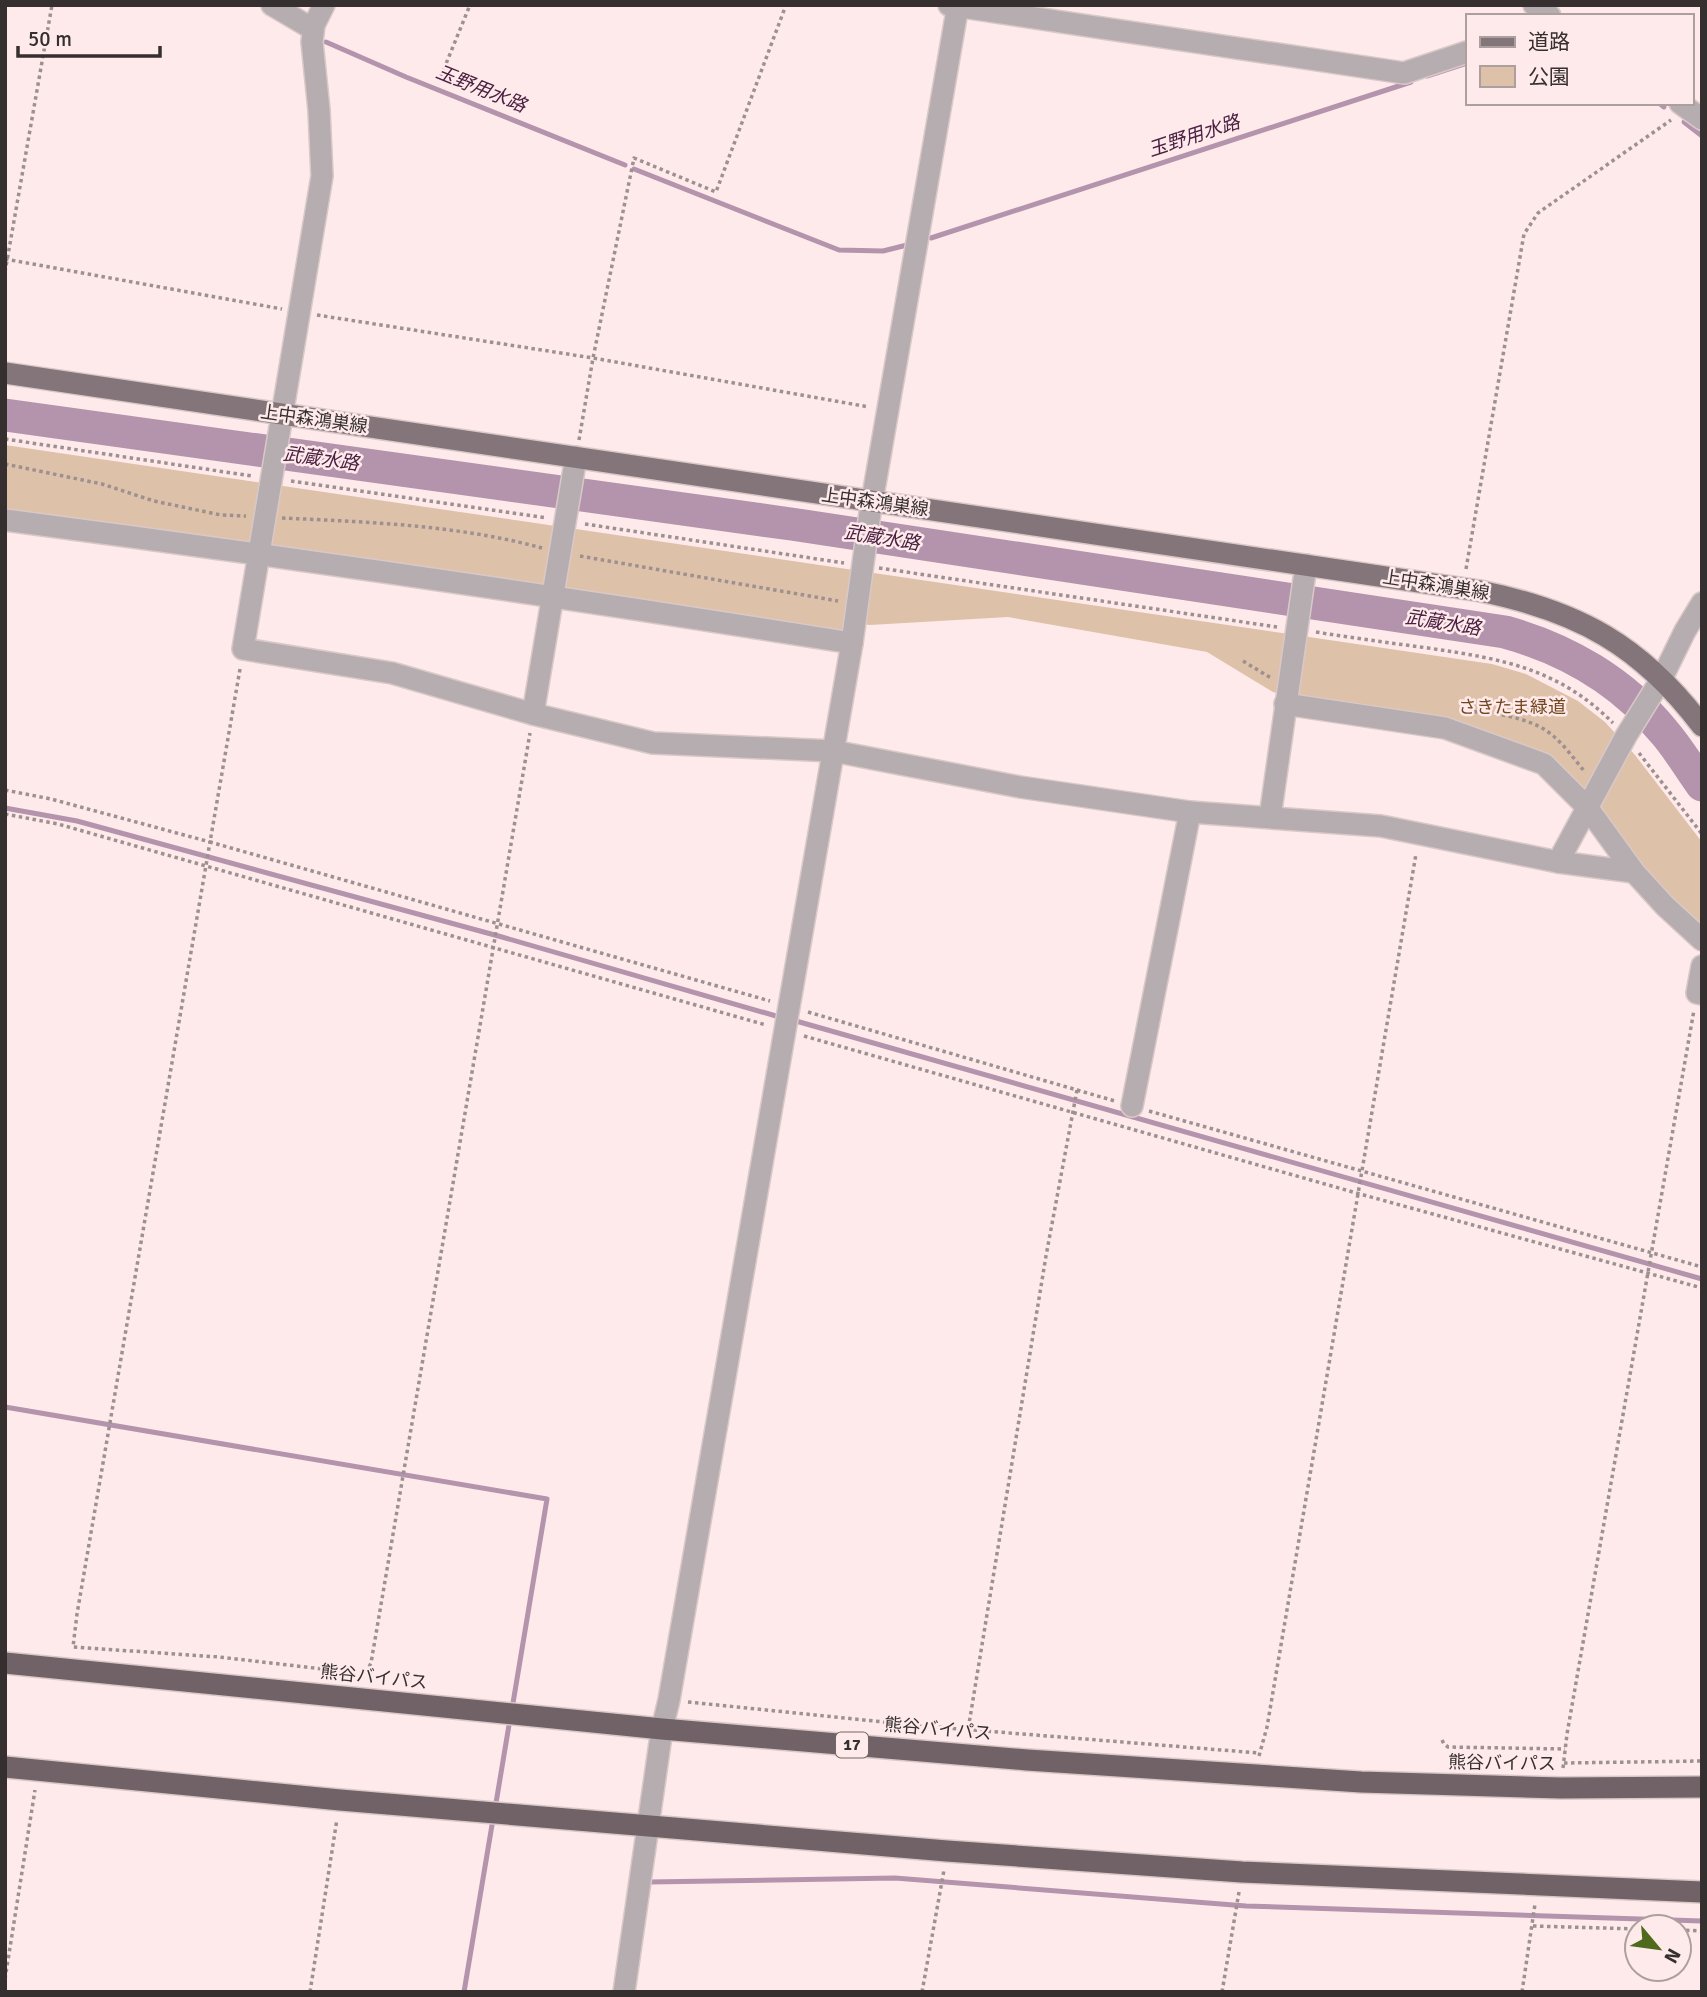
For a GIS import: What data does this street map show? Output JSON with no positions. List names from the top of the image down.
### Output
{
  "streets": {
    "highway": ["熊谷バイパス", "17"],
    "main road": ["上中森鴻巣線"]
  },
  "water": ["玉野用水路", "武蔵水路"],
  "parks": ["さきたま緑道"],
  "legend": ["道路", "公園"],
  "scale_bar": "50 m",
  "north": "bottom right"
}
